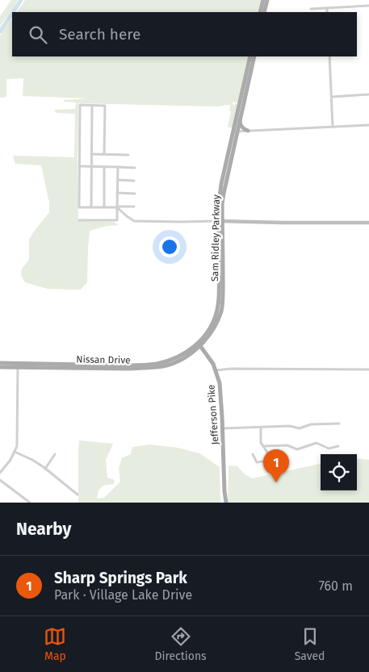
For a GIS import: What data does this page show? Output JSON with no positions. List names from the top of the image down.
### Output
{
  "streets": {
    "main road": ["Sam Ridley Parkway", "Nissan Drive", "Jefferson Pike"]
  },
  "crossings": [
    ["Sam Ridley Parkway", "Nissan Drive"],
    ["Sam Ridley Parkway", "Jefferson Pike"],
    ["Nissan Drive", "Jefferson Pike"]
  ],
  "page": {
    "search": "Search here",
    "pins": "1",
    "heading": "Nearby",
    "list": [
      {
        "mark": "1",
        "name": "Sharp Springs Park",
        "note": "Park · Village Lake Drive",
        "value": "760 m"
      }
    ],
    "nav": ["Map", "Directions", "Saved"]
  }
}
